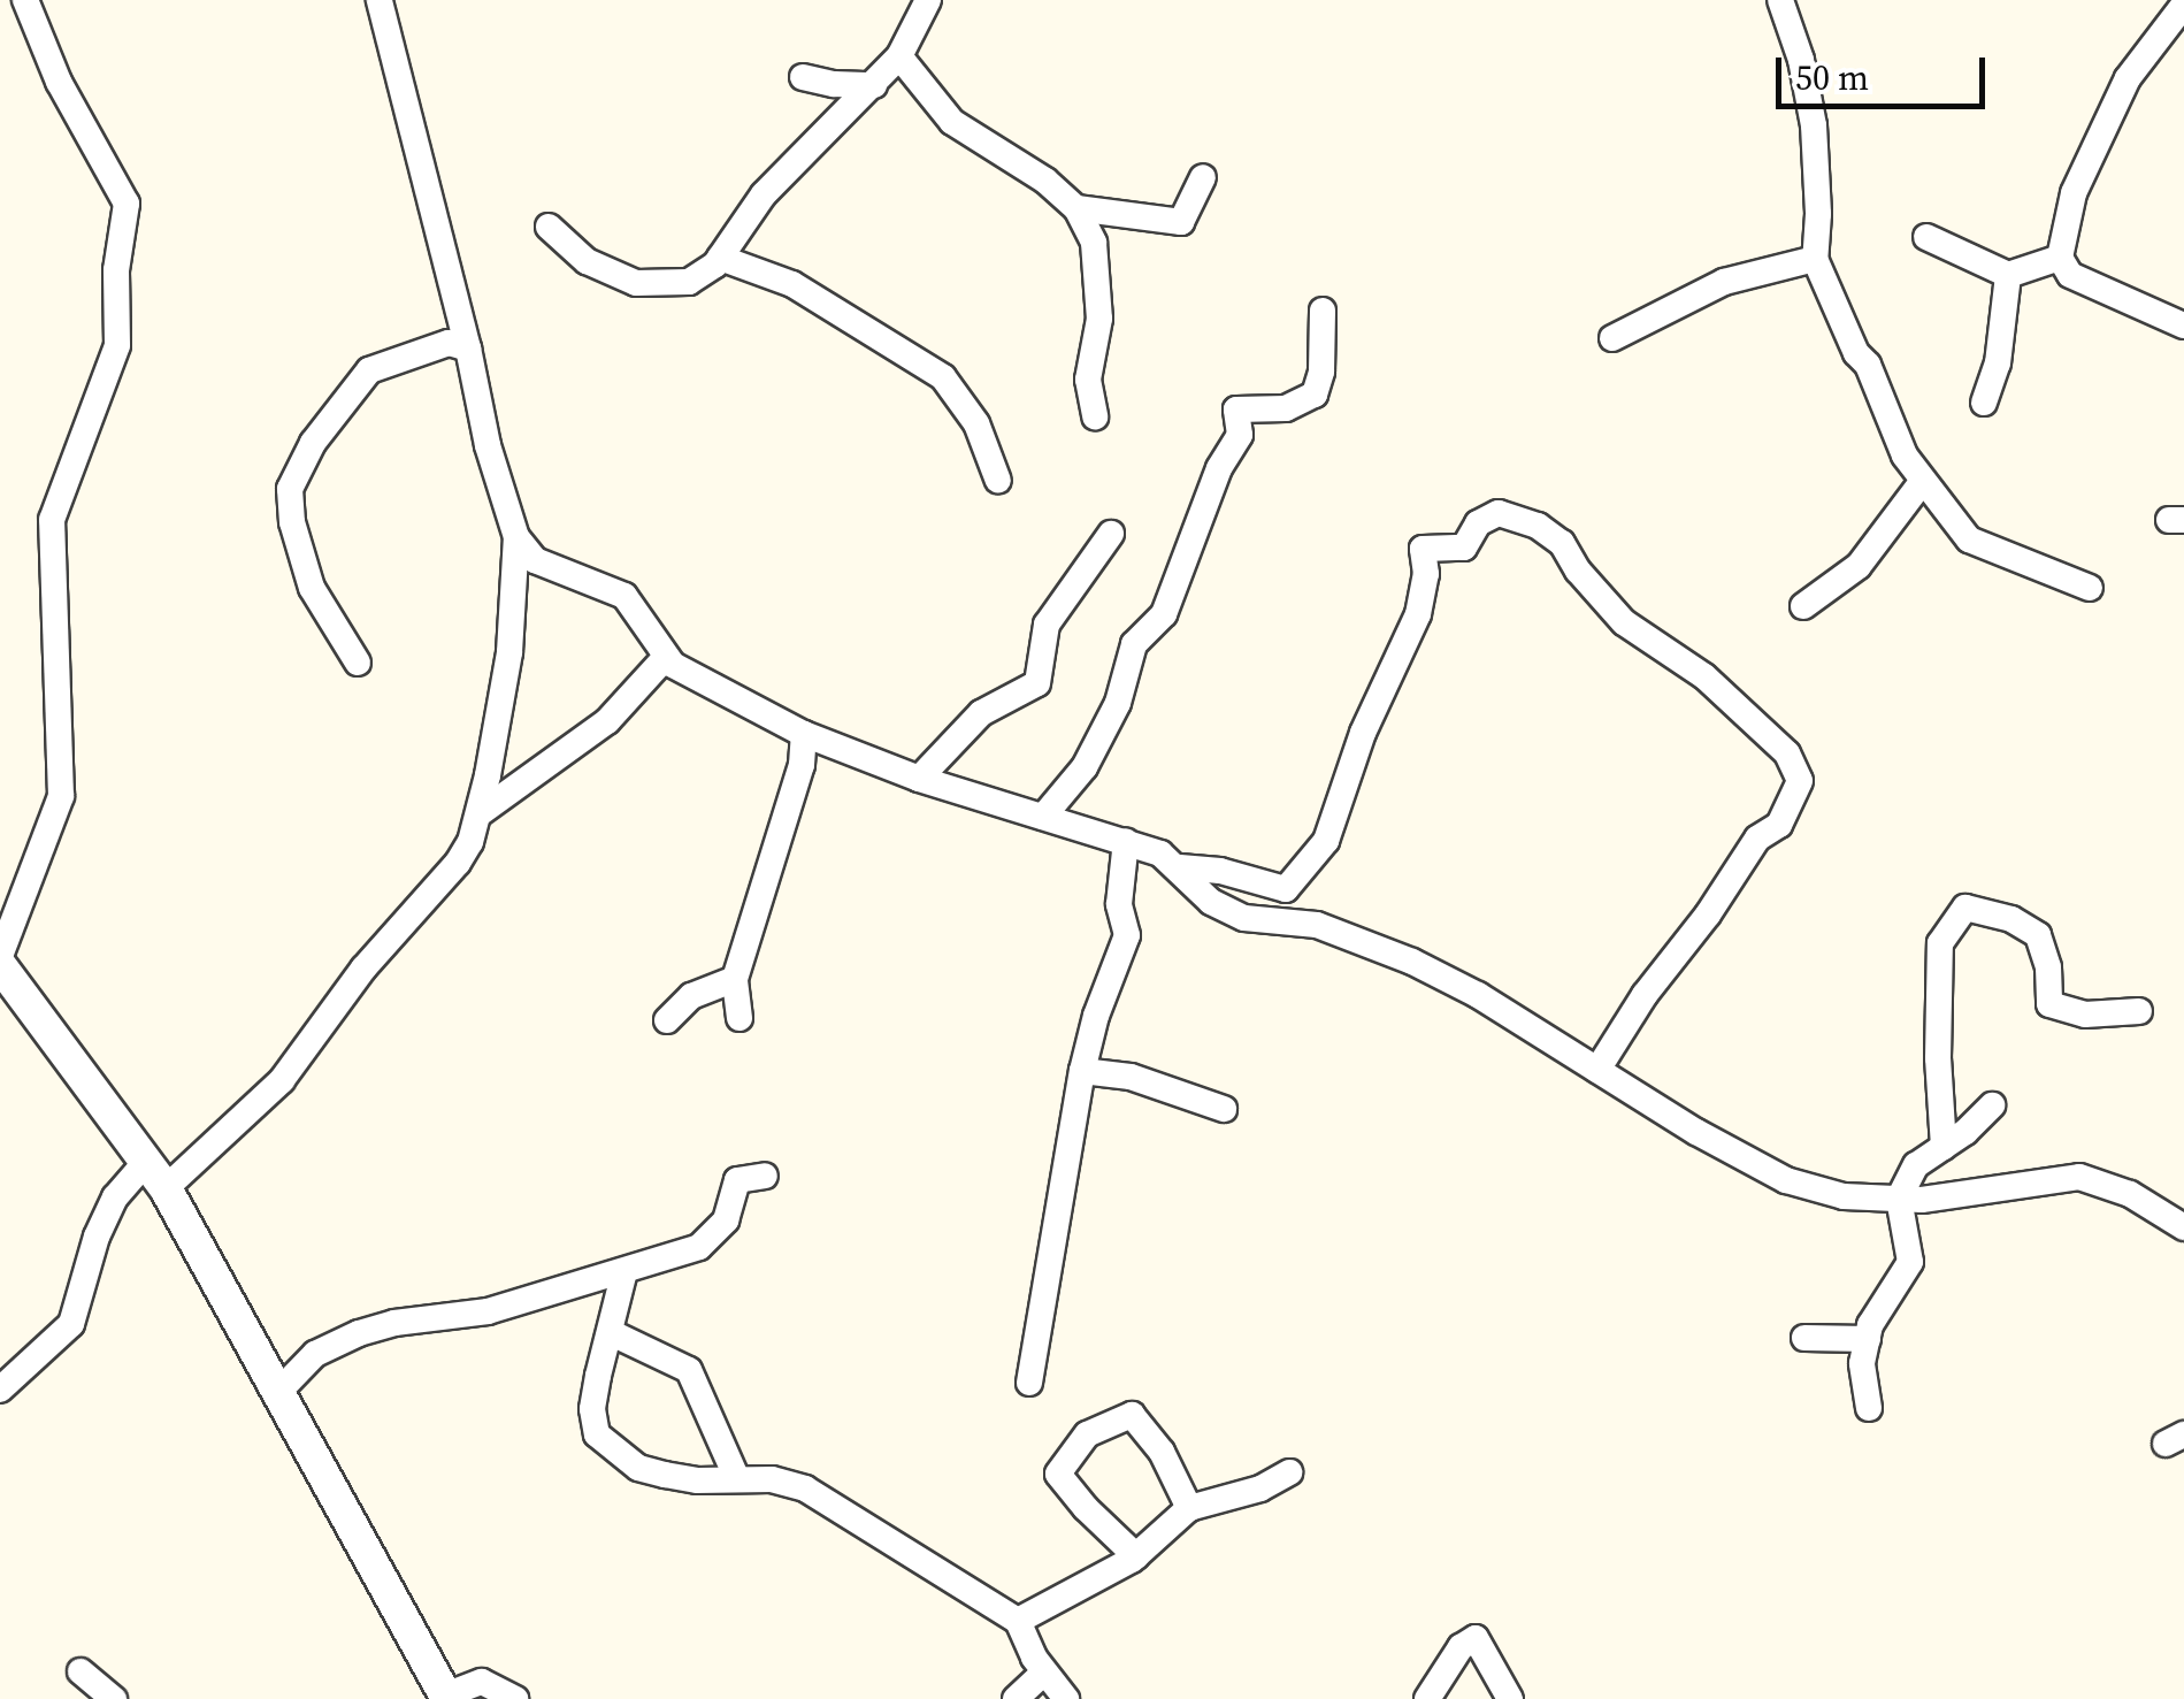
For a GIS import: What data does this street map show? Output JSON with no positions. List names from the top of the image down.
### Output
{
  "scale_bar": "50 m"
}
